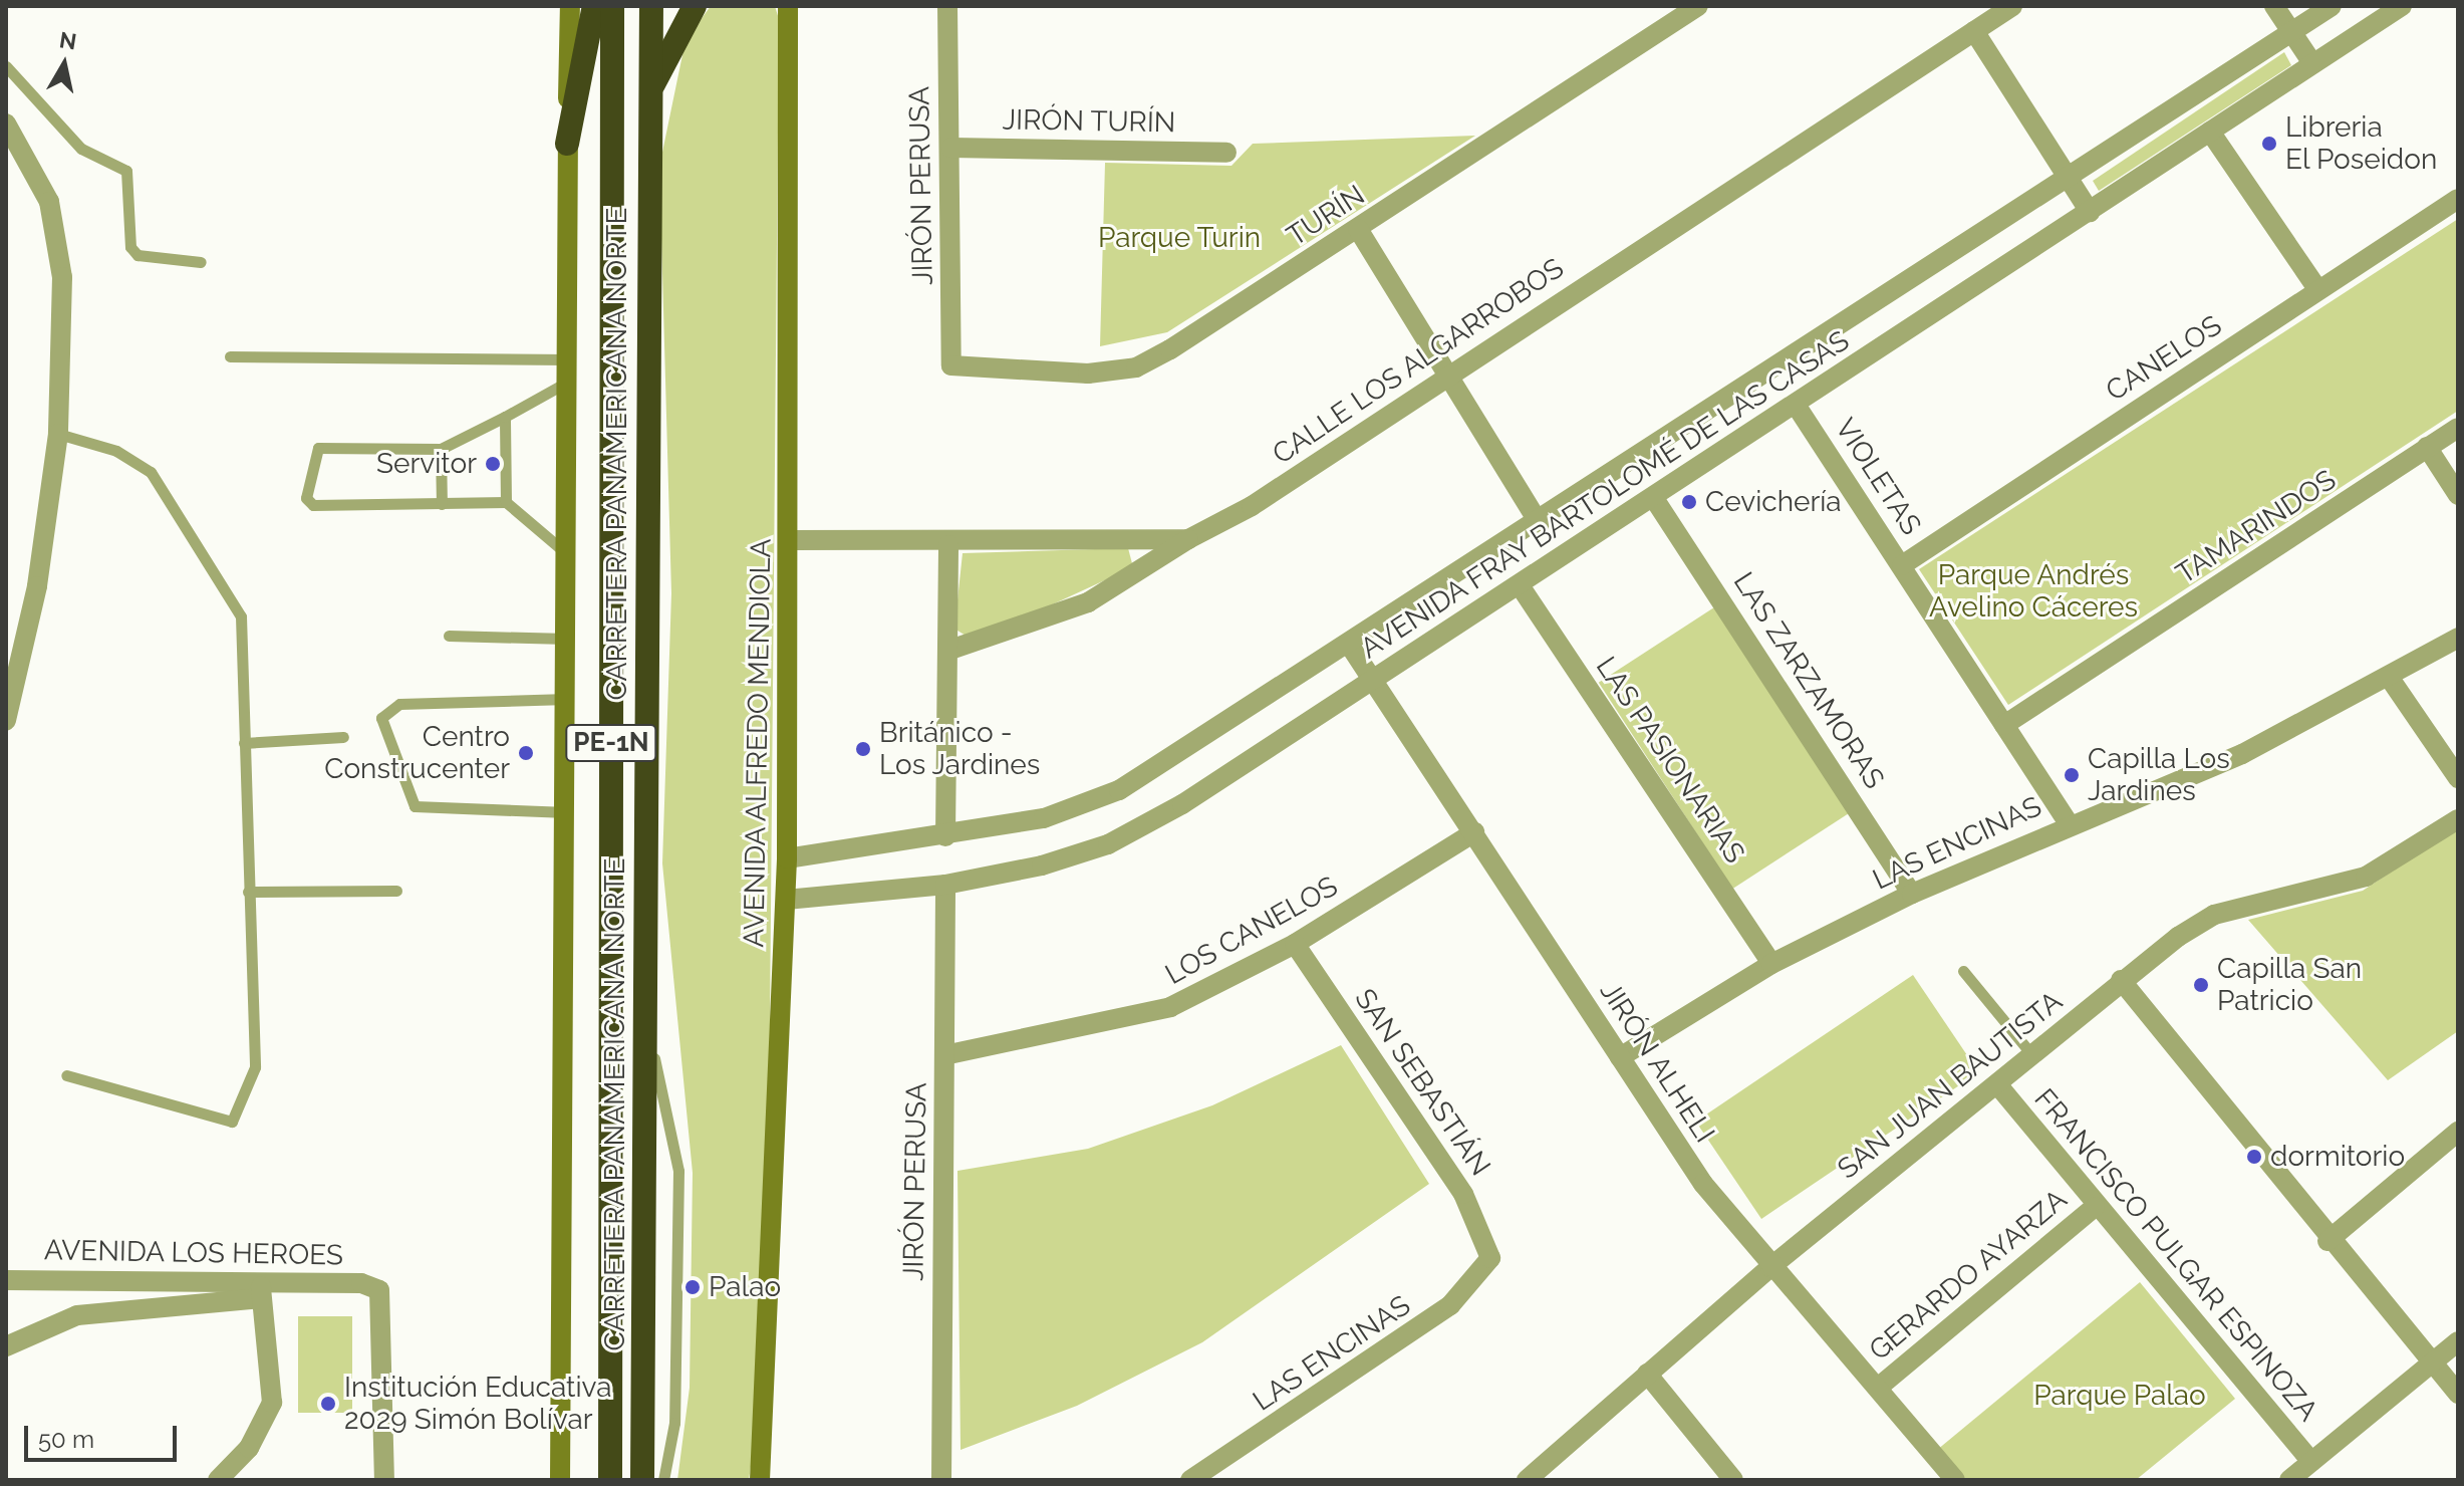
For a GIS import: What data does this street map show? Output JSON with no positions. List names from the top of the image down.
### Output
{
  "streets": {
    "highway": ["CARRETERA PANAMERICANA NORTE", "PE-1N"],
    "main road": ["AVENIDA ALFREDO MENDIOLA"],
    "street": [
      "JIRÓN TURÍN",
      "JIRÓN PERUSA",
      "TURÍN",
      "CANELOS",
      "CALLE LOS ALGARROBOS",
      "VIOLETAS",
      "AVENIDA FRAY BARTOLOMÉ DE LAS CASAS",
      "TAMARINDOS",
      "LAS ZARZAMORAS",
      "LAS PASIONARIAS",
      "LAS ENCINAS",
      "LOS CANELOS",
      "JIRÓN ALHELI",
      "SAN SEBASTIÁN",
      "SAN JUAN BAUTISTA",
      "AVENIDA LOS HEROES",
      "FRANCISCO PULGAR ESPINOZA",
      "GERARDO AYARZA"
    ]
  },
  "crossings": [
    ["JIRÓN TURÍN", "JIRÓN PERUSA"],
    ["JIRÓN PERUSA", "TURÍN"],
    ["JIRÓN PERUSA", "AVENIDA FRAY BARTOLOMÉ DE LAS CASAS"],
    ["JIRÓN PERUSA", "LOS CANELOS"],
    ["CANELOS", "VIOLETAS"],
    ["CALLE LOS ALGARROBOS", "AVENIDA ALFREDO MENDIOLA"],
    ["VIOLETAS", "AVENIDA FRAY BARTOLOMÉ DE LAS CASAS"],
    ["VIOLETAS", "TAMARINDOS"],
    ["VIOLETAS", "LAS ENCINAS"],
    ["AVENIDA FRAY BARTOLOMÉ DE LAS CASAS", "LAS ZARZAMORAS"],
    ["AVENIDA FRAY BARTOLOMÉ DE LAS CASAS", "AVENIDA ALFREDO MENDIOLA"],
    ["AVENIDA FRAY BARTOLOMÉ DE LAS CASAS", "LAS PASIONARIAS"],
    ["AVENIDA FRAY BARTOLOMÉ DE LAS CASAS", "JIRÓN ALHELI"],
    ["LAS ZARZAMORAS", "LAS ENCINAS"],
    ["LAS PASIONARIAS", "LAS ENCINAS"],
    ["LAS ENCINAS", "JIRÓN ALHELI"],
    ["LAS ENCINAS", "SAN SEBASTIÁN"],
    ["LOS CANELOS", "JIRÓN ALHELI"],
    ["LOS CANELOS", "SAN SEBASTIÁN"],
    ["JIRÓN ALHELI", "SAN JUAN BAUTISTA"],
    ["JIRÓN ALHELI", "GERARDO AYARZA"],
    ["SAN JUAN BAUTISTA", "FRANCISCO PULGAR ESPINOZA"],
    ["FRANCISCO PULGAR ESPINOZA", "GERARDO AYARZA"]
  ],
  "parks": ["Parque Turin", "Parque Andrés Avelino Cáceres", "Parque Palao"],
  "places": [
    "Libreria El Poseidon",
    "Servitor",
    "Cevichería",
    "Británico - Los Jardines",
    "Centro Construcenter",
    "Capilla Los Jardines",
    "Capilla San Patricio",
    "dormitorio",
    "Palao",
    "Institución Educativa 2029 Simón Bolívar"
  ],
  "scale_bar": "50 m",
  "north": "top"
}
